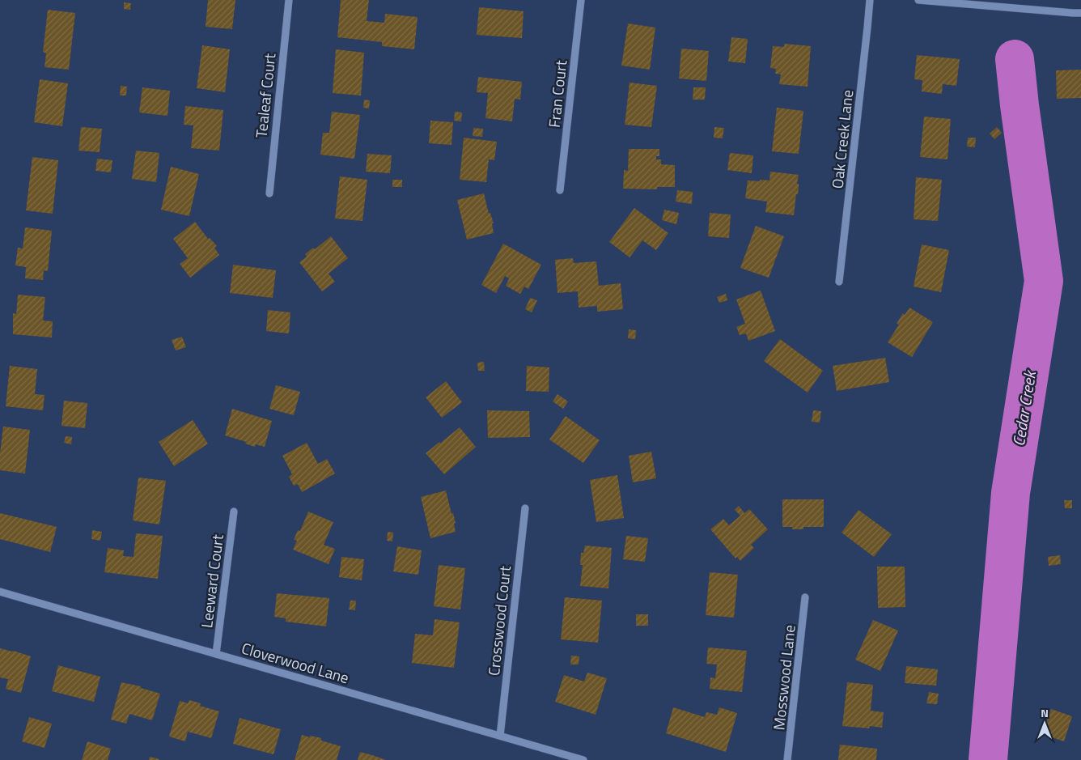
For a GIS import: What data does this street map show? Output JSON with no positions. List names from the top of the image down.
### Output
{
  "streets": {
    "street": [
      "Fran Court",
      "Tealeaf Court",
      "Oak Creek Lane",
      "Leeward Court",
      "Crosswood Court",
      "Cloverwood Lane",
      "Mosswood Lane"
    ]
  },
  "crossings": [
    ["Leeward Court", "Cloverwood Lane"],
    ["Crosswood Court", "Cloverwood Lane"]
  ],
  "water": ["Cedar Creek"],
  "north": "top"
}
